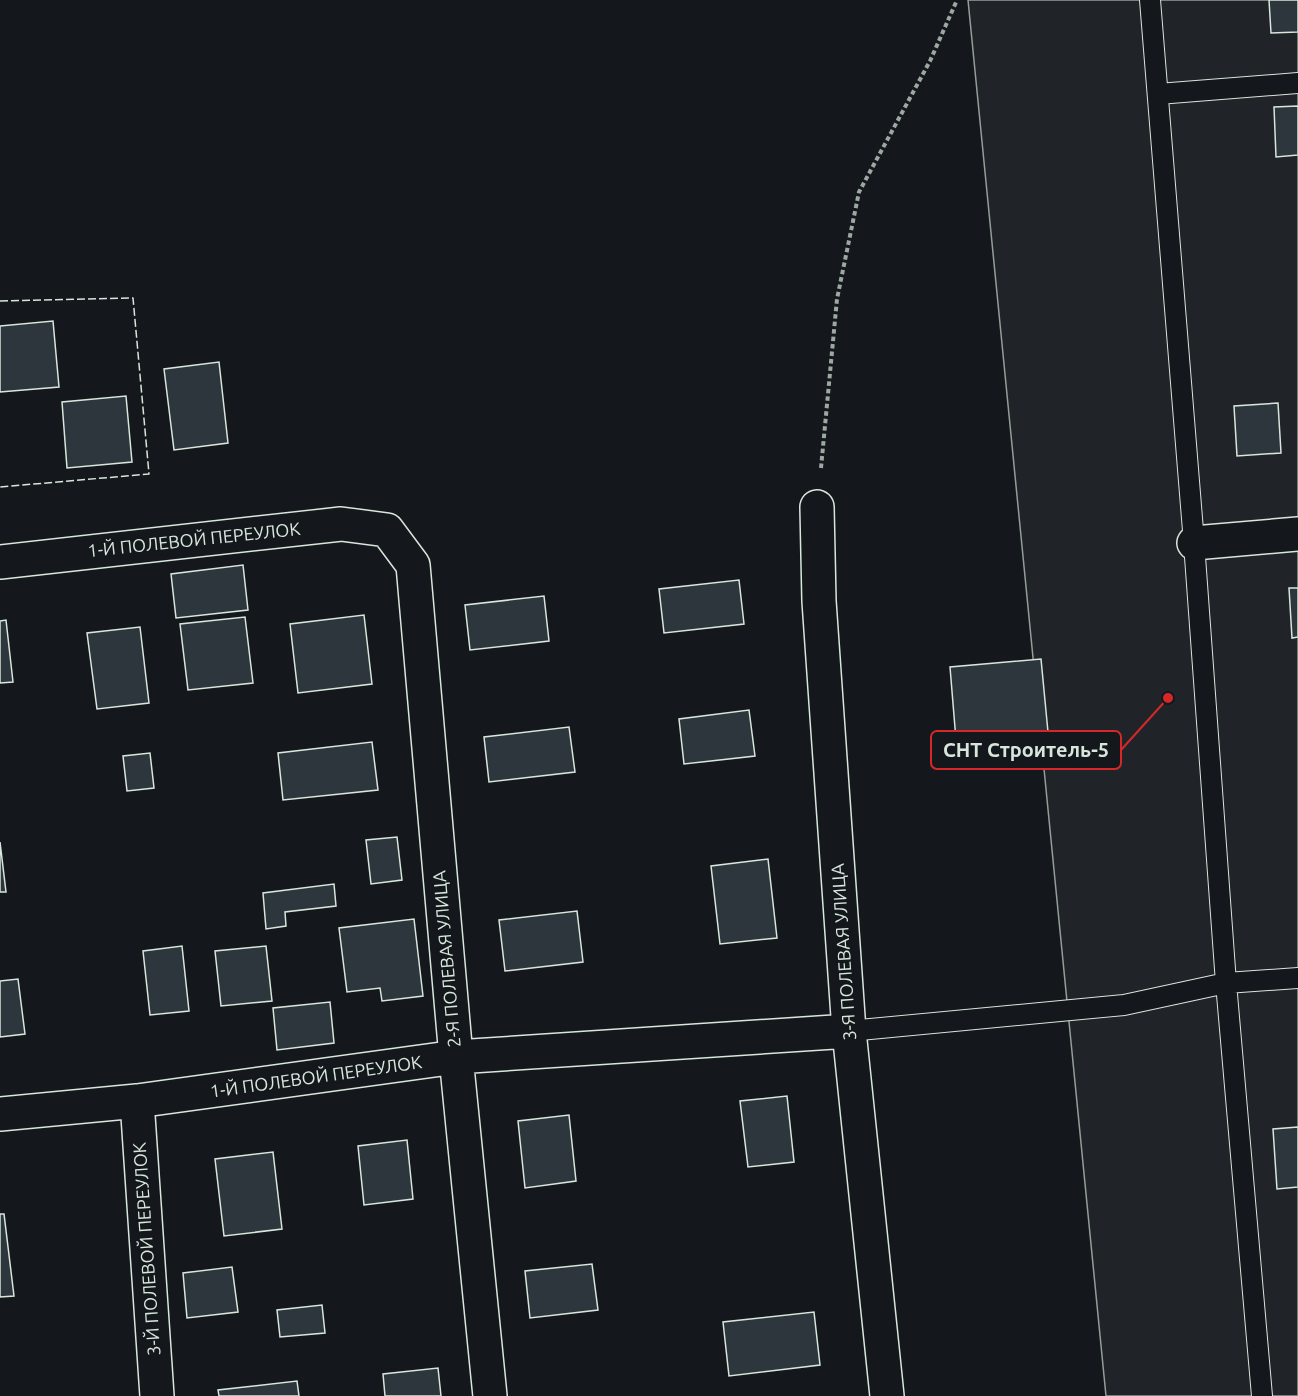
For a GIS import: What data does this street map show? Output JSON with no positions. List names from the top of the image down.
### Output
{
  "streets": {
    "street": [
      "1-Й ПОЛЕВОЙ ПЕРЕУЛОК",
      "3-Я ПОЛЕВАЯ УЛИЦА",
      "2-Я ПОЛЕВАЯ УЛИЦА",
      "3-Й ПОЛЕВОЙ ПЕРЕУЛОК"
    ]
  },
  "crossings": [
    ["1-Й ПОЛЕВОЙ ПЕРЕУЛОК", "3-Я ПОЛЕВАЯ УЛИЦА"],
    ["1-Й ПОЛЕВОЙ ПЕРЕУЛОК", "2-Я ПОЛЕВАЯ УЛИЦА"],
    ["1-Й ПОЛЕВОЙ ПЕРЕУЛОК", "3-Й ПОЛЕВОЙ ПЕРЕУЛОК"]
  ],
  "places": ["СНТ Строитель-5"]
}
